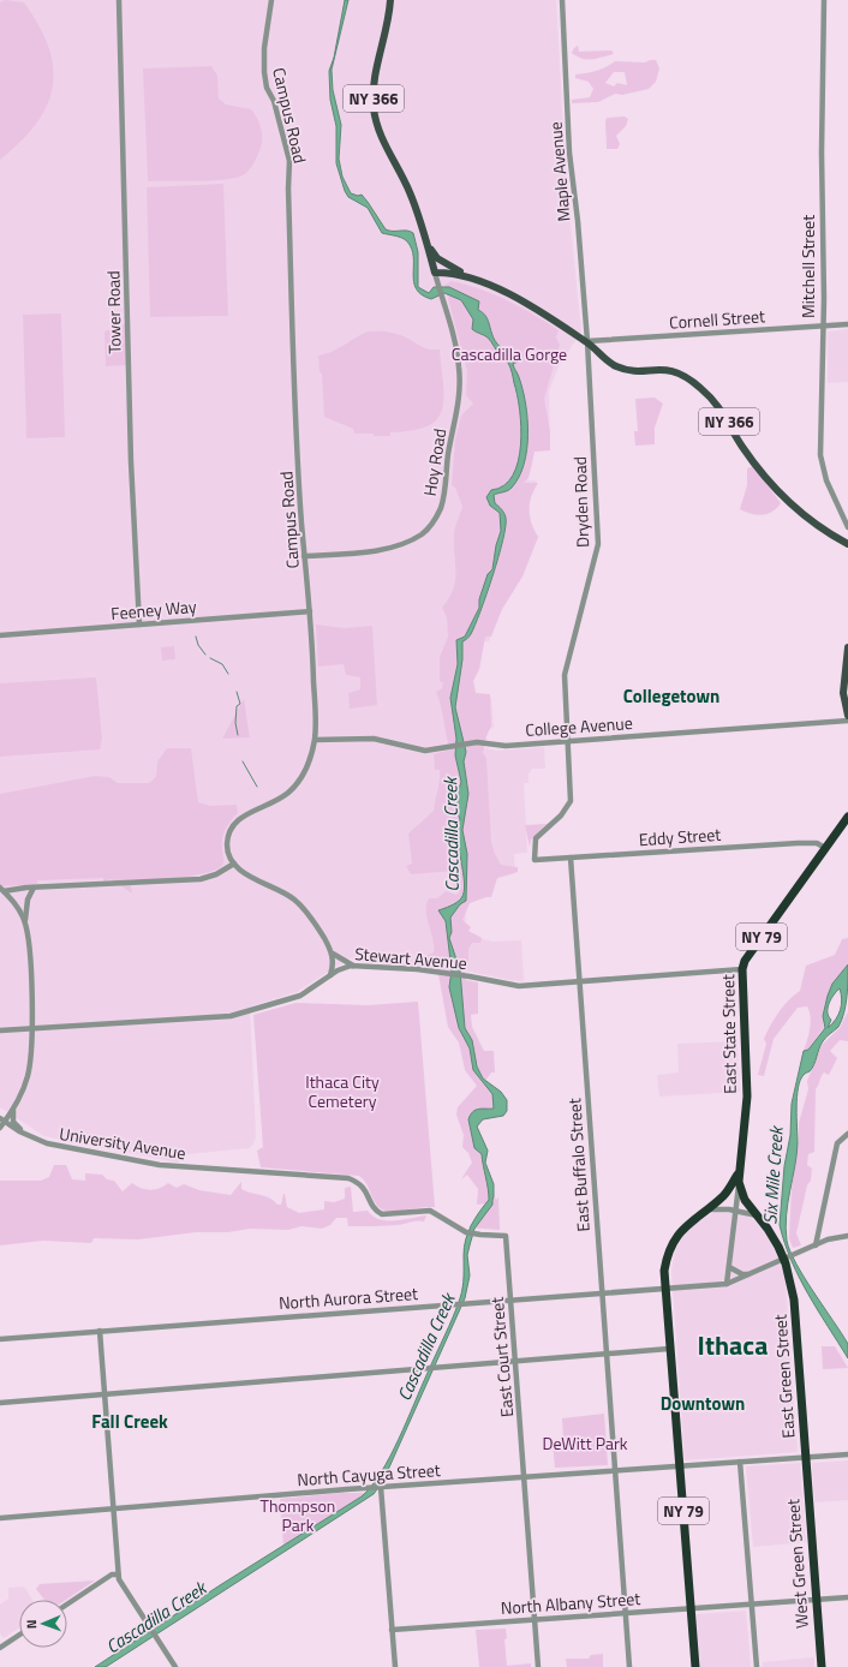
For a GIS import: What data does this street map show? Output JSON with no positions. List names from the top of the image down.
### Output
{
  "streets": {
    "highway": [
      "NY 79",
      "East State Street",
      "East Green Street",
      "West Green Street"
    ],
    "main road": ["NY 366"],
    "street": [
      "Campus Road",
      "Maple Avenue",
      "Mitchell Street",
      "Tower Road",
      "Cornell Street",
      "Hoy Road",
      "Dryden Road",
      "Feeney Way",
      "College Avenue",
      "Eddy Street",
      "Stewart Avenue",
      "University Avenue",
      "East Buffalo Street",
      "North Aurora Street",
      "East Court Street",
      "North Cayuga Street",
      "North Albany Street"
    ]
  },
  "crossings": [
    ["NY 366", "Maple Avenue"],
    ["NY 366", "Cornell Street"],
    ["NY 366", "Hoy Road"],
    ["NY 366", "Dryden Road"],
    ["Campus Road", "Hoy Road"],
    ["Campus Road", "Feeney Way"],
    ["Campus Road", "College Avenue"],
    ["Maple Avenue", "Cornell Street"],
    ["Maple Avenue", "Dryden Road"],
    ["Mitchell Street", "Cornell Street"],
    ["Tower Road", "Feeney Way"],
    ["Cornell Street", "Dryden Road"],
    ["Dryden Road", "College Avenue"],
    ["Dryden Road", "Eddy Street"],
    ["Eddy Street", "East State Street"],
    ["Eddy Street", "East Buffalo Street"],
    ["NY 79", "East State Street"],
    ["NY 79", "North Aurora Street"],
    ["NY 79", "North Cayuga Street"],
    ["NY 79", "North Albany Street"],
    ["Stewart Avenue", "East State Street"],
    ["Stewart Avenue", "East Buffalo Street"],
    ["East State Street", "North Aurora Street"],
    ["East State Street", "East Green Street"],
    ["University Avenue", "East Court Street"],
    ["East Buffalo Street", "North Aurora Street"],
    ["East Buffalo Street", "North Cayuga Street"],
    ["East Buffalo Street", "North Albany Street"],
    ["North Aurora Street", "East Court Street"],
    ["East Court Street", "North Cayuga Street"],
    ["East Court Street", "North Albany Street"],
    ["East Green Street", "North Cayuga Street"],
    ["East Green Street", "West Green Street"],
    ["North Cayuga Street", "West Green Street"],
    ["West Green Street", "North Albany Street"]
  ],
  "districts": [
    "Collegetown",
    "Ithaca",
    "Downtown",
    "Fall Creek"
  ],
  "water": ["Cascadilla Creek", "Six Mile Creek"],
  "parks": [
    "Cascadilla Gorge",
    "Ithaca City Cemetery",
    "DeWitt Park",
    "Thompson Park"
  ],
  "north": "left"
}
